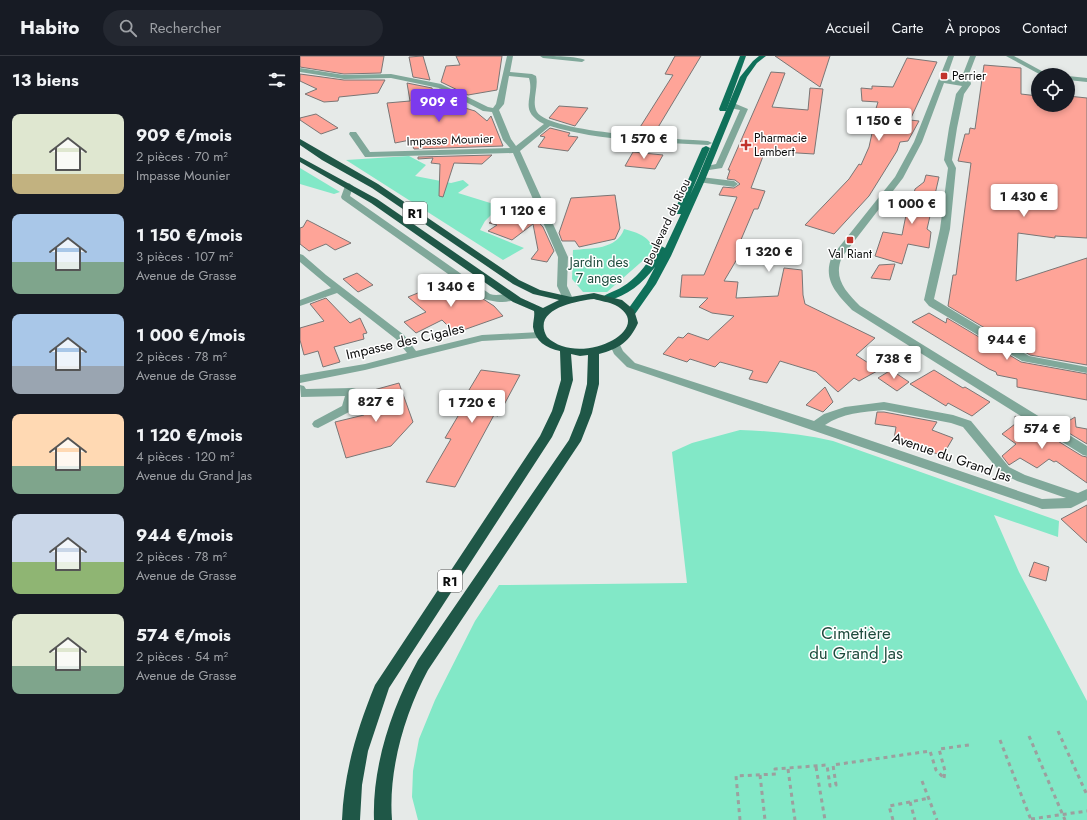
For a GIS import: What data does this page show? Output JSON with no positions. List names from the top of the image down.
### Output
{
  "streets": {
    "highway": ["R1"],
    "main road": ["Boulevard du Riou"],
    "street": ["Impasse Mounier", "Impasse des Cigales", "Avenue du Grand Jas"]
  },
  "crossings": [
    ["R1", "Boulevard du Riou"],
    ["R1", "Impasse des Cigales"],
    ["R1", "Avenue du Grand Jas"],
    ["Boulevard du Riou", "Impasse des Cigales"],
    ["Boulevard du Riou", "Avenue du Grand Jas"],
    ["Impasse des Cigales", "Avenue du Grand Jas"]
  ],
  "parks": ["Jardin des 7 anges", "Cimetière du Grand Jas"],
  "places": {
    "transit": ["Perrier", "Val Riant"],
    "health": ["Pharmacie Lambert"]
  },
  "page": {
    "header": "Habito",
    "search": "Rechercher",
    "nav": [
      "Accueil",
      "Carte",
      "À propos",
      "Contact"
    ],
    "heading": "13 biens",
    "price": [
      "909 €",
      "1 150 €",
      "1 570 €",
      "1 430 €",
      "1 000 €",
      "1 120 €",
      "1 320 €",
      "1 340 €",
      "944 €",
      "738 €",
      "827 €",
      "1 720 €",
      "574 €"
    ],
    "list": [
      {
        "name": "909 €/mois",
        "note": "2 pièces · 70 m² · Impasse Mounier"
      },
      {
        "name": "1 150 €/mois",
        "note": "3 pièces · 107 m² · Avenue de Grasse"
      },
      {
        "name": "1 000 €/mois",
        "note": "2 pièces · 78 m² · Avenue de Grasse"
      },
      {
        "name": "1 120 €/mois",
        "note": "4 pièces · 120 m² · Avenue du Grand Jas"
      },
      {
        "name": "944 €/mois",
        "note": "2 pièces · 78 m² · Avenue de Grasse"
      },
      {
        "name": "574 €/mois",
        "note": "2 pièces · 54 m² · Avenue de Grasse"
      }
    ]
  }
}
